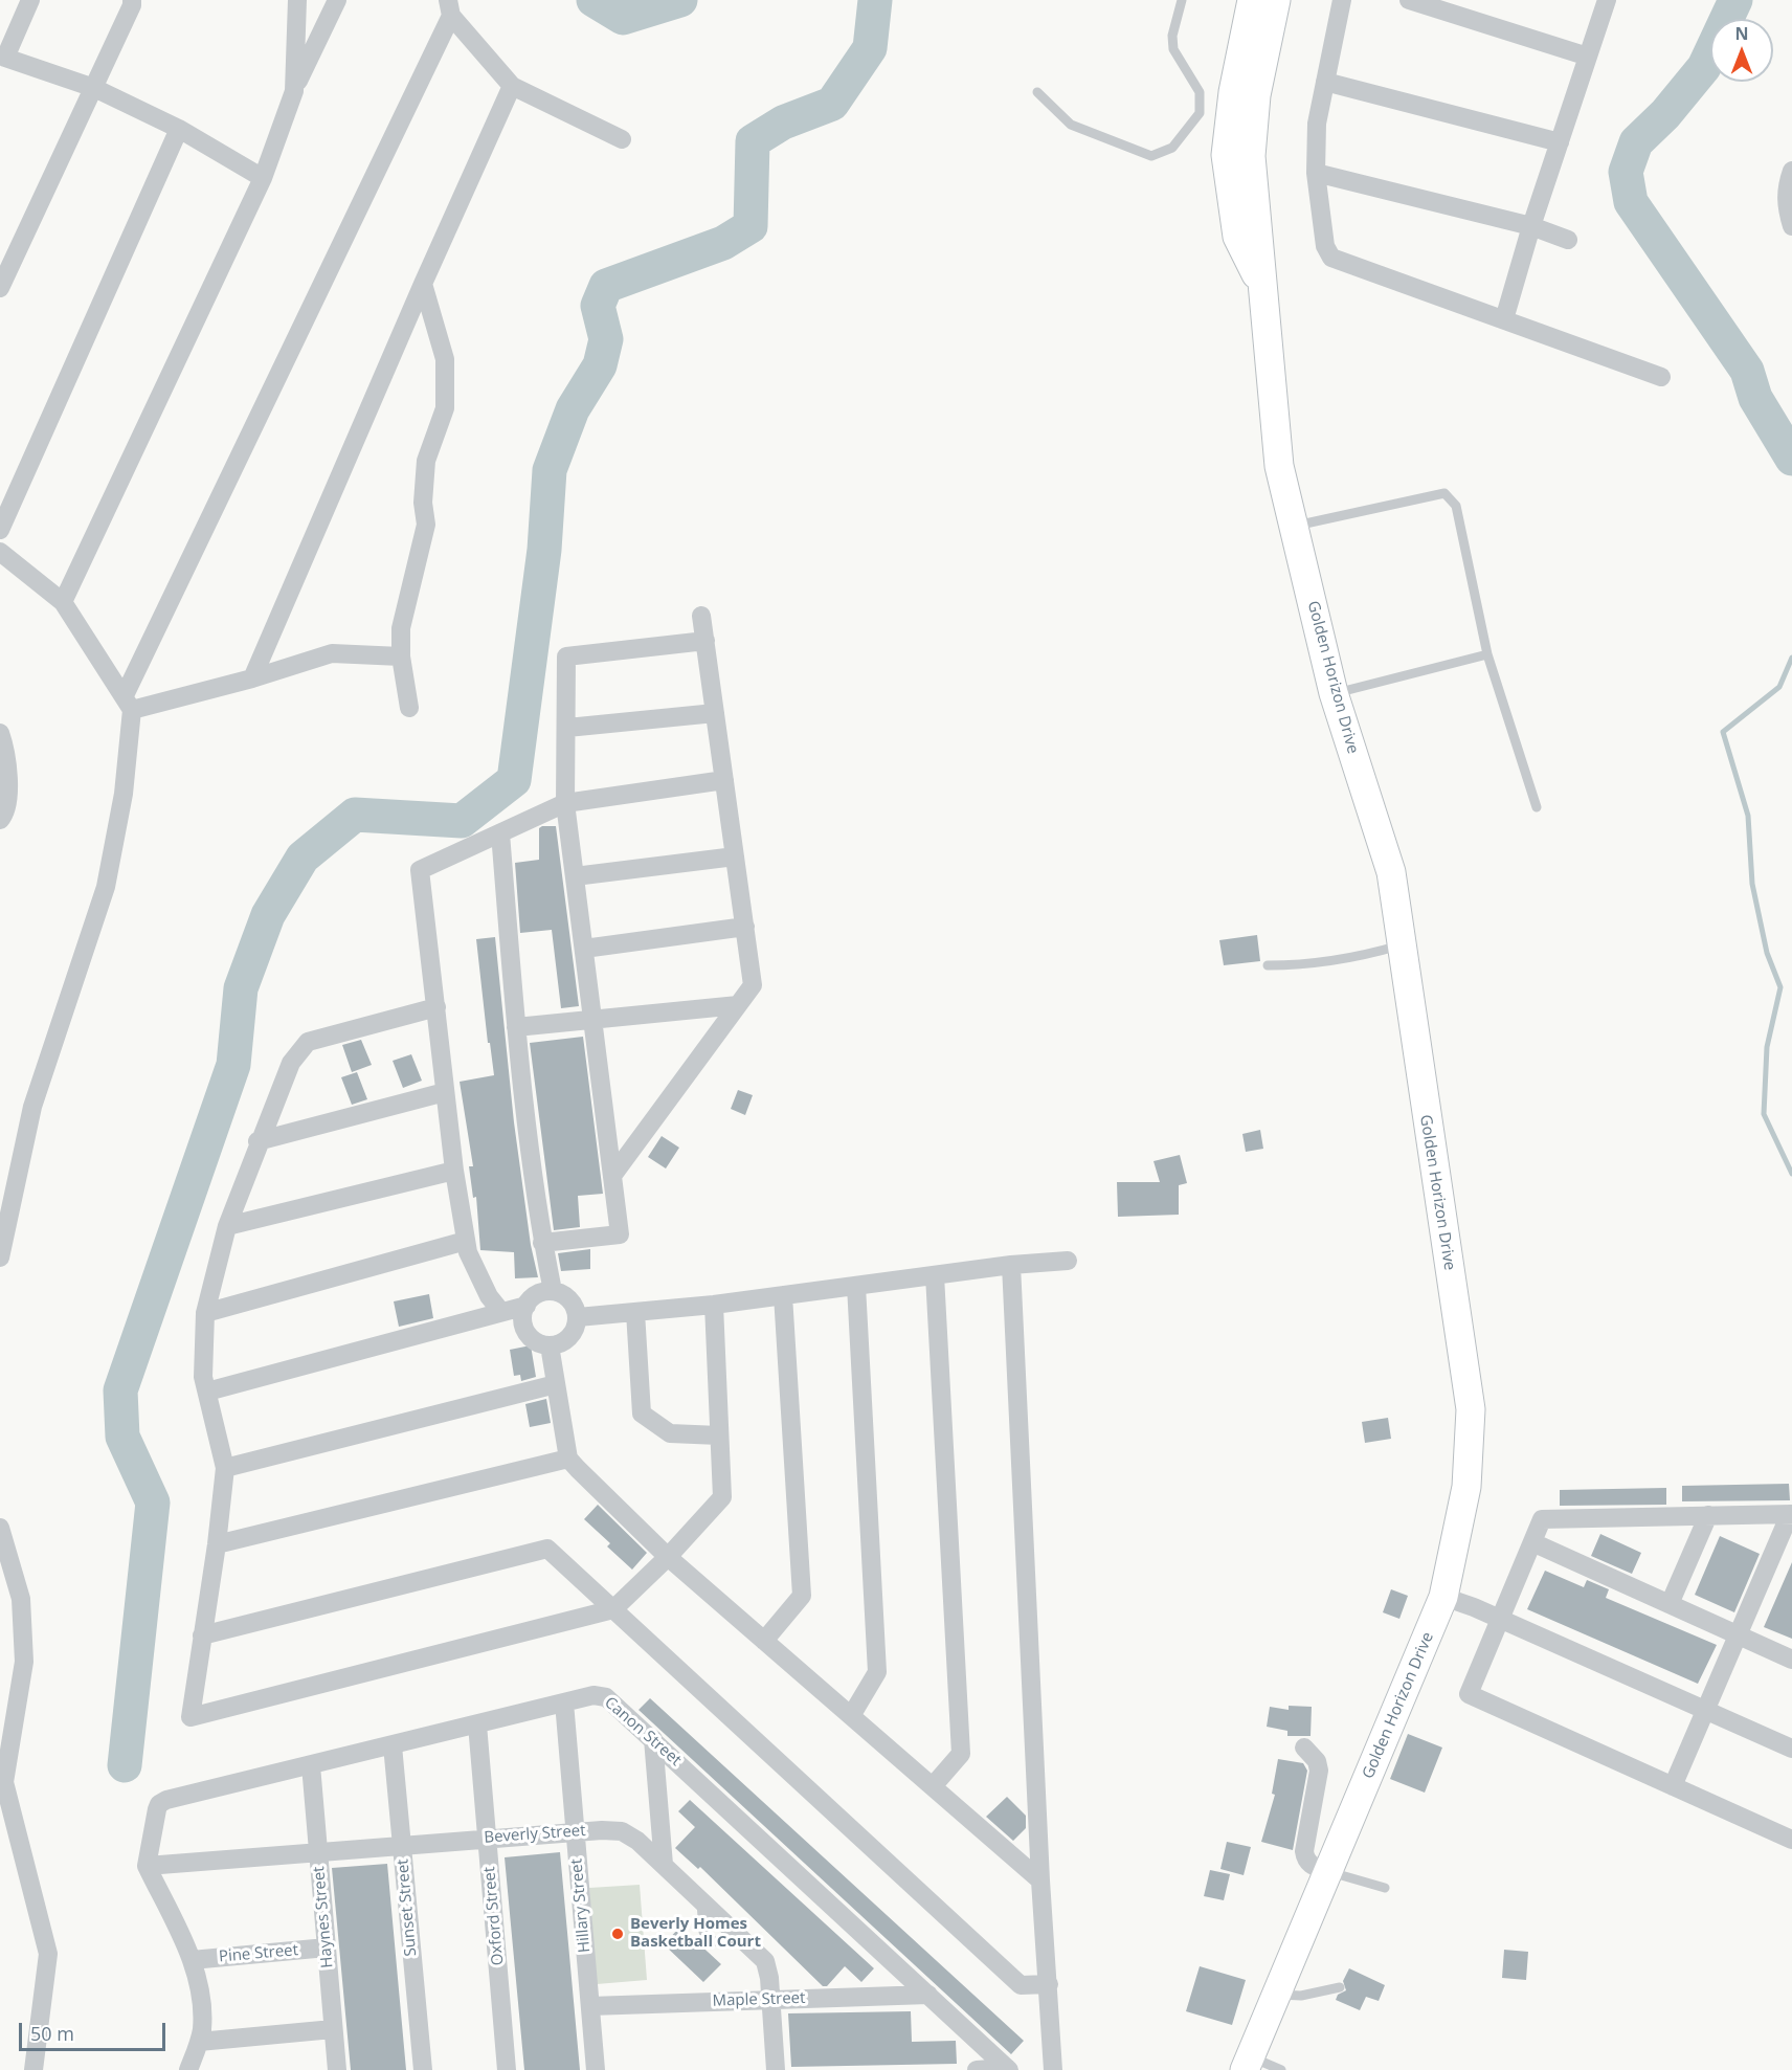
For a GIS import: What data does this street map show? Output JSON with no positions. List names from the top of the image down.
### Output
{
  "streets": {
    "street": [
      "Golden Horizon Drive",
      "Canon Street",
      "Beverly Street",
      "Hillary Street",
      "Sunset Street",
      "Oxford Street",
      "Haynes Street",
      "Pine Street",
      "Maple Street"
    ]
  },
  "crossings": [
    ["Canon Street", "Beverly Street"],
    ["Canon Street", "Hillary Street"],
    ["Canon Street", "Sunset Street"],
    ["Canon Street", "Oxford Street"],
    ["Canon Street", "Haynes Street"],
    ["Canon Street", "Maple Street"],
    ["Beverly Street", "Hillary Street"],
    ["Beverly Street", "Sunset Street"],
    ["Beverly Street", "Oxford Street"],
    ["Beverly Street", "Haynes Street"],
    ["Beverly Street", "Maple Street"],
    ["Hillary Street", "Maple Street"],
    ["Haynes Street", "Pine Street"]
  ],
  "places": ["Beverly Homes Basketball Court"],
  "scale_bar": "50 m",
  "north": "top"
}
